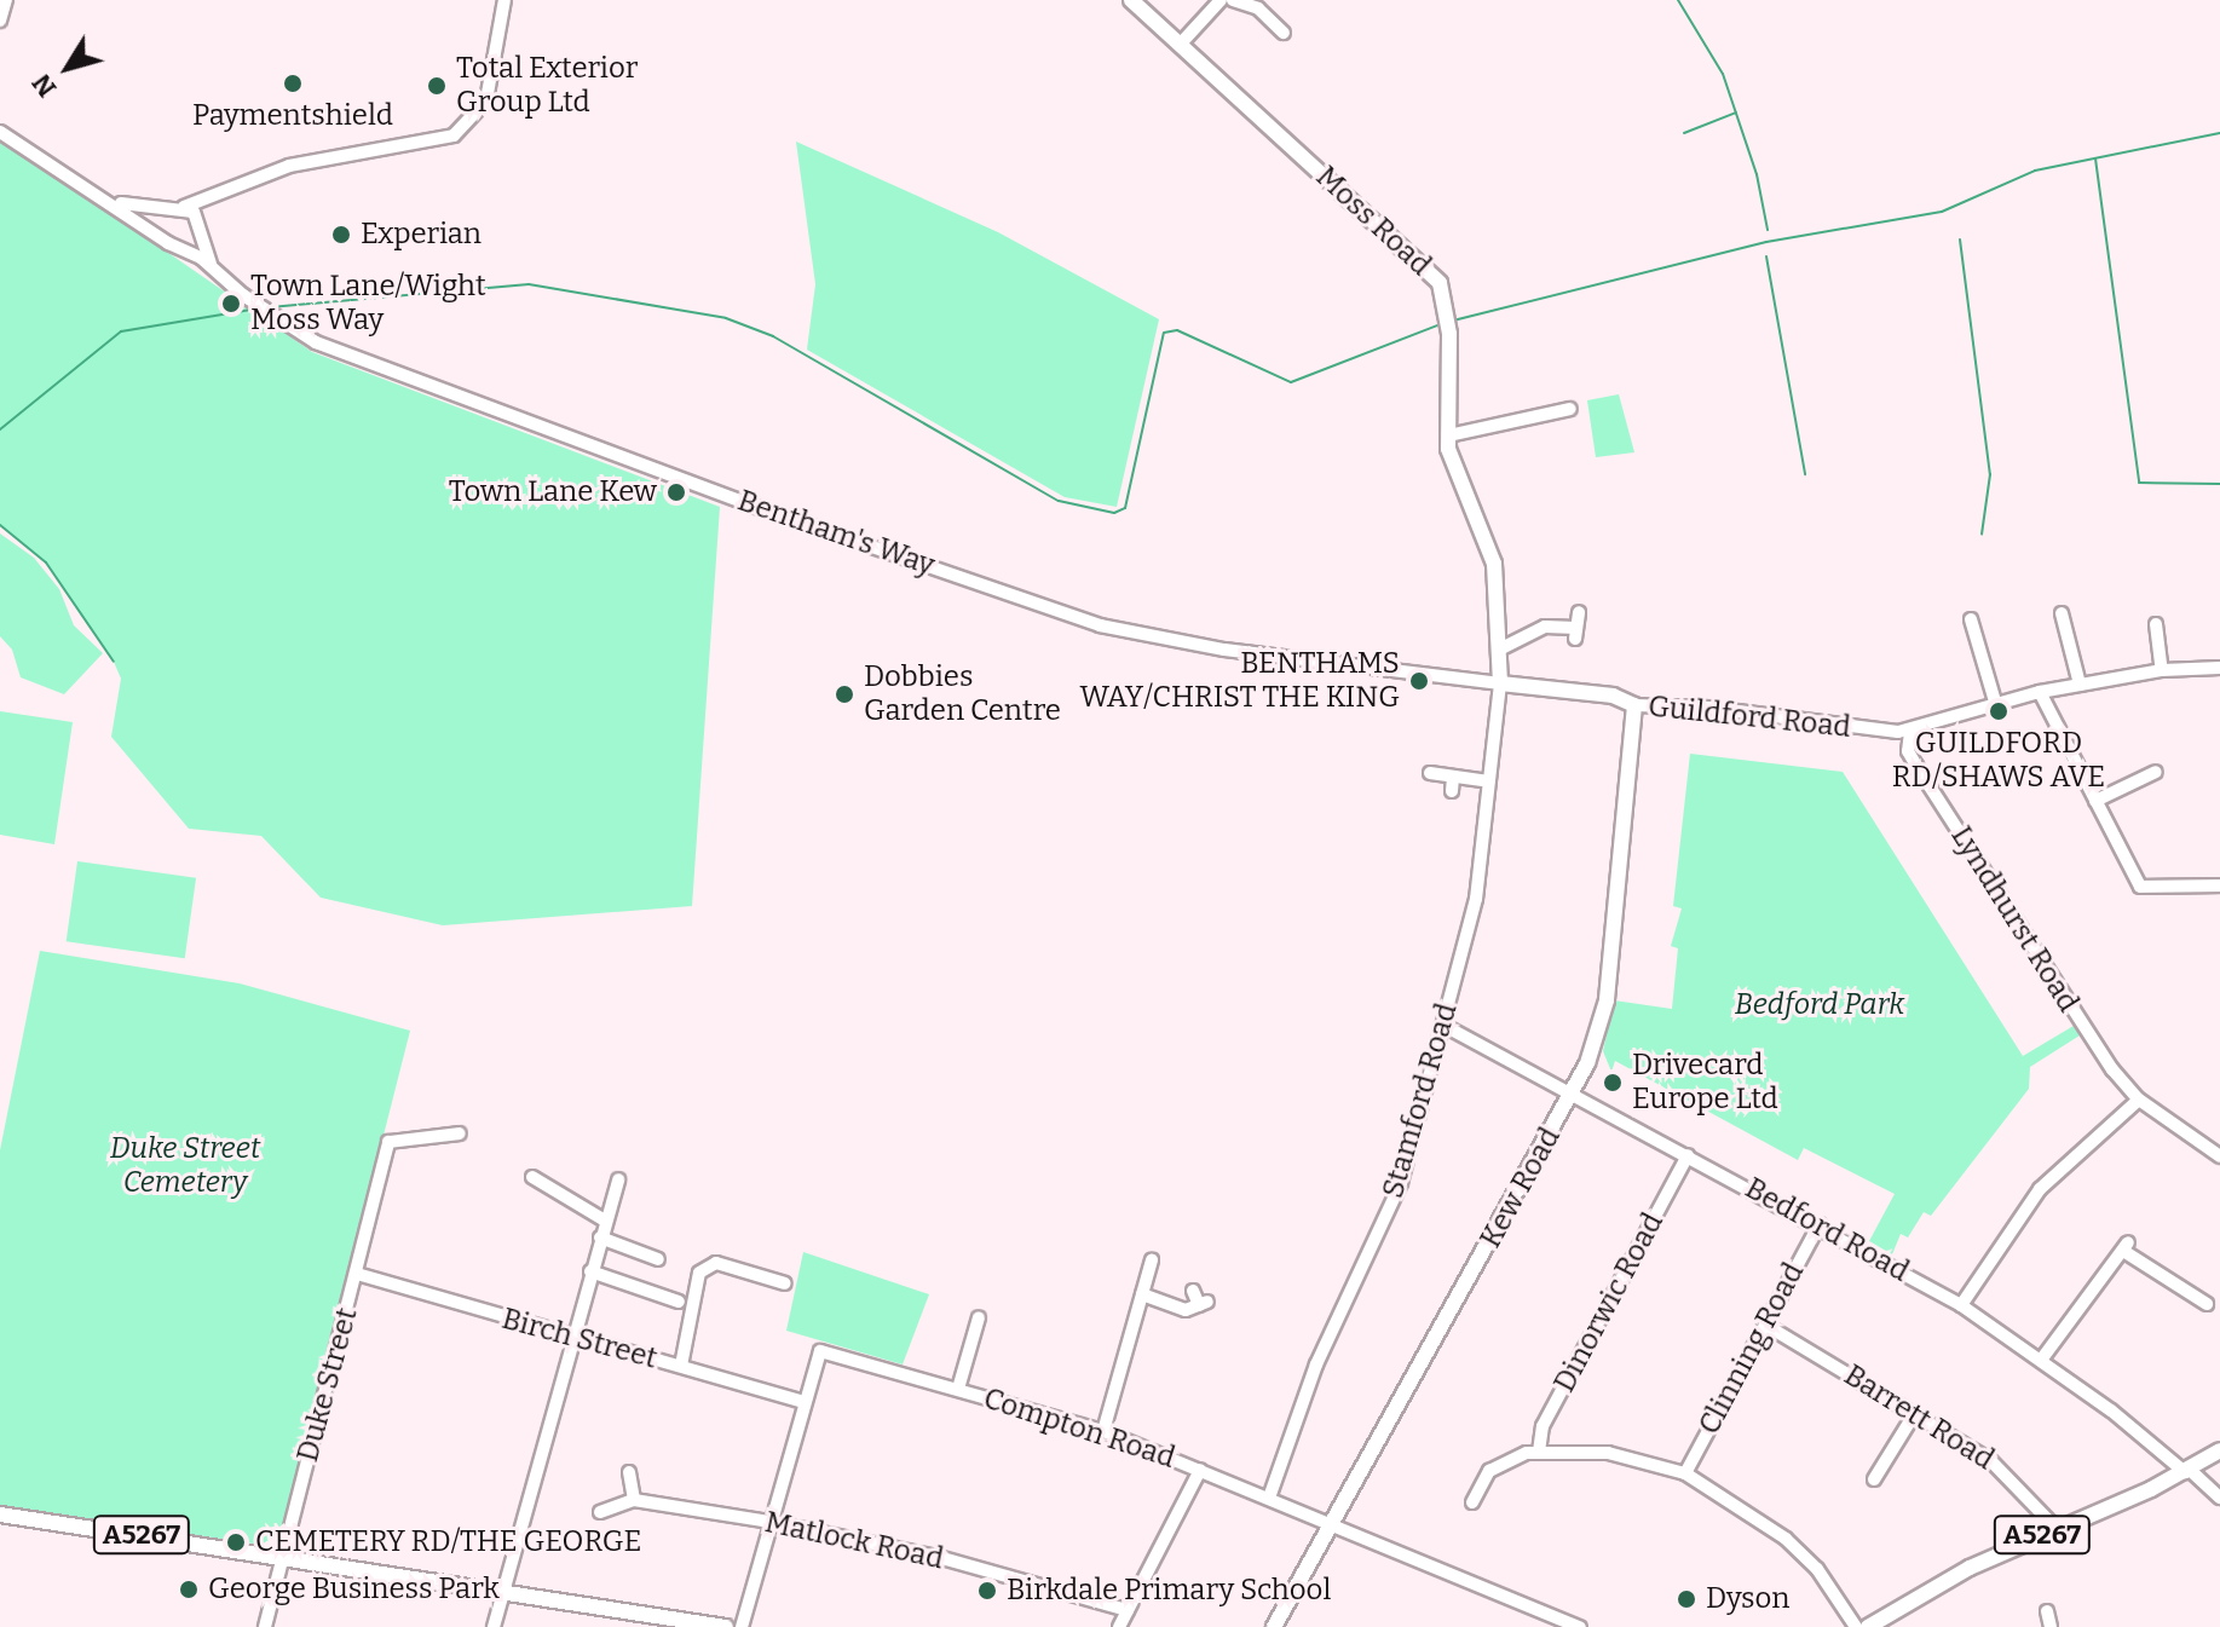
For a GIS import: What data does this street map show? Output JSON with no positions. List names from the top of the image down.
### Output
{
  "streets": {
    "main road": [
      "Moss Road",
      "Guildford Road",
      "Kew Road",
      "A5267"
    ],
    "street": [
      "Bentham's Way",
      "Lyndhurst Road",
      "Stamford Road",
      "Bedford Road",
      "Dinorwic Road",
      "Birch Street",
      "Clinning Road",
      "Duke Street",
      "Barrett Road",
      "Compton Road",
      "Matlock Road"
    ]
  },
  "crossings": [
    ["Moss Road", "Bentham's Way"],
    ["Moss Road", "Guildford Road"],
    ["Moss Road", "Stamford Road"],
    ["Bentham's Way", "Guildford Road"],
    ["Bentham's Way", "Stamford Road"],
    ["Guildford Road", "Lyndhurst Road"],
    ["Guildford Road", "Stamford Road"],
    ["Guildford Road", "Kew Road"],
    ["Stamford Road", "Bedford Road"],
    ["Stamford Road", "Compton Road"],
    ["Kew Road", "Bedford Road"],
    ["Kew Road", "Compton Road"],
    ["Bedford Road", "Dinorwic Road"],
    ["Bedford Road", "Clinning Road"],
    ["Bedford Road", "A5267"],
    ["Birch Street", "Duke Street"],
    ["Birch Street", "Compton Road"],
    ["Clinning Road", "Barrett Road"],
    ["Duke Street", "A5267"],
    ["Barrett Road", "A5267"]
  ],
  "parks": ["Bedford Park", "Duke Street Cemetery"],
  "places": [
    "Paymentshield",
    "Total Exterior Group Ltd",
    "Experian",
    "Town Lane/Wight Moss Way",
    "Town Lane Kew",
    "BENTHAMS WAY/CHRIST THE KING",
    "Dobbies Garden Centre",
    "GUILDFORD RD/SHAWS AVE",
    "Drivecard Europe Ltd",
    "CEMETERY RD/THE GEORGE",
    "George Business Park",
    "Birkdale Primary School",
    "Dyson"
  ],
  "north": "bottom left"
}
